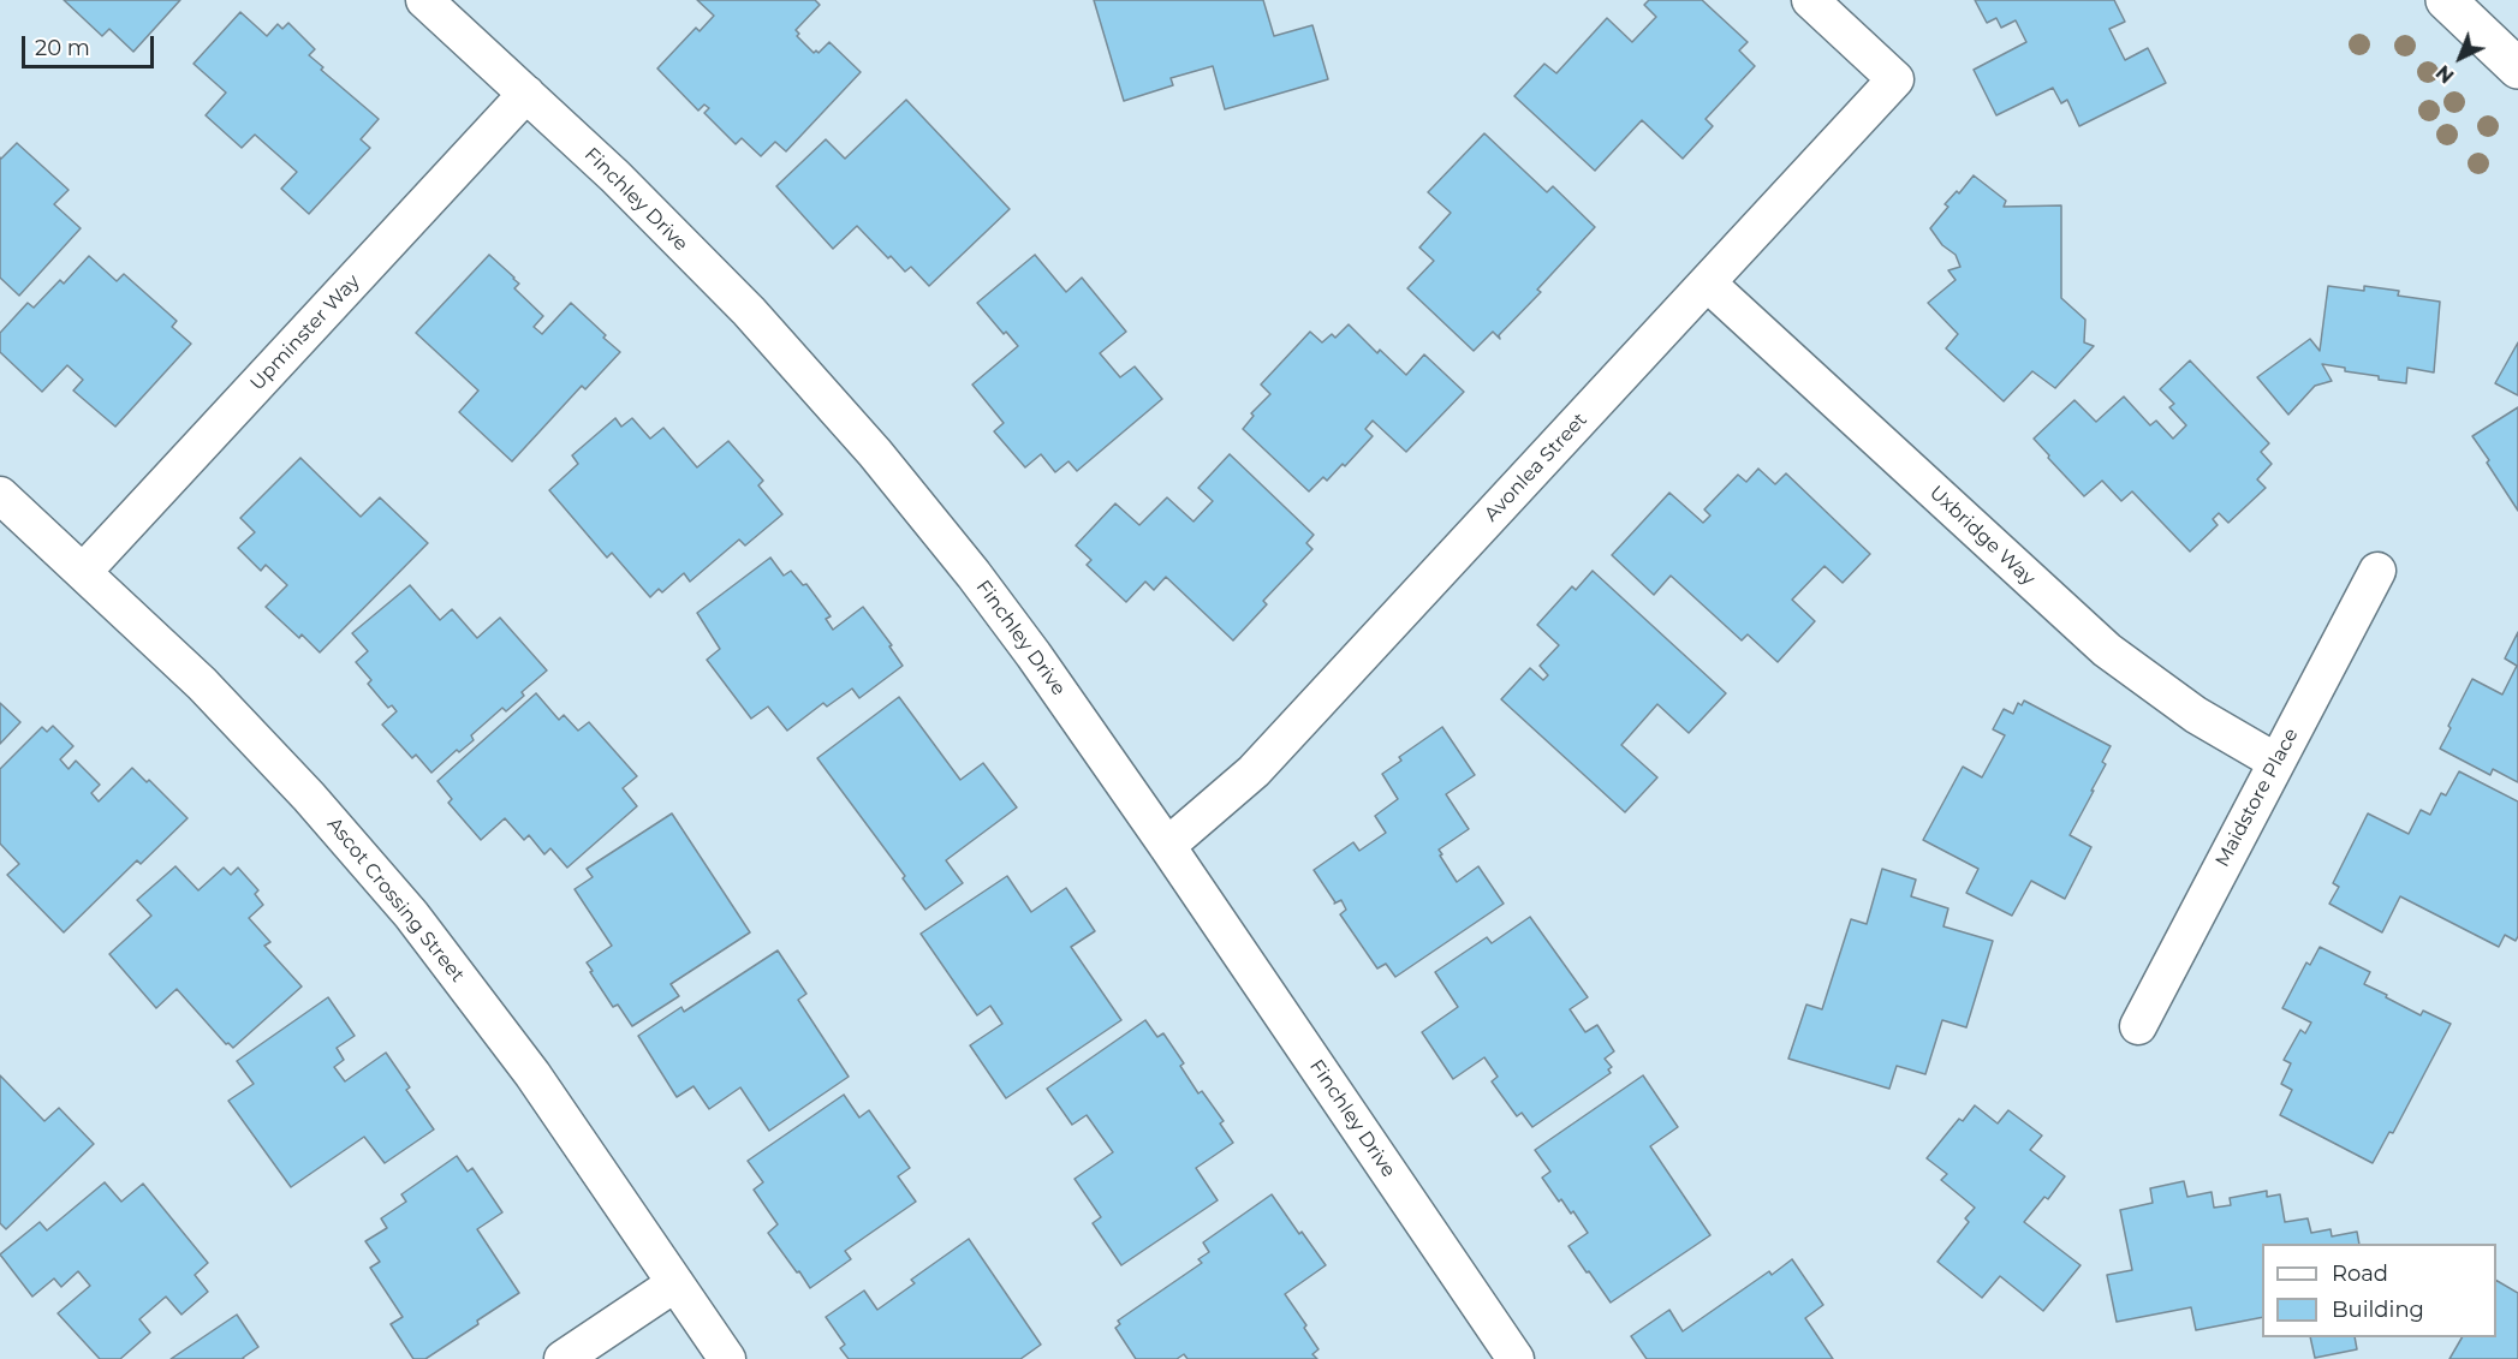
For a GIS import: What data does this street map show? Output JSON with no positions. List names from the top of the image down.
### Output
{
  "streets": {
    "street": [
      "Finchley Drive",
      "Upminster Way",
      "Avonlea Street",
      "Uxbridge Way",
      "Maidstore Place",
      "Ascot Crossing Street"
    ]
  },
  "crossings": [
    ["Finchley Drive", "Upminster Way"],
    ["Finchley Drive", "Avonlea Street"],
    ["Upminster Way", "Ascot Crossing Street"],
    ["Avonlea Street", "Uxbridge Way"],
    ["Uxbridge Way", "Maidstore Place"]
  ],
  "legend": ["Road", "Building"],
  "scale_bar": "20 m",
  "north": "bottom left"
}
